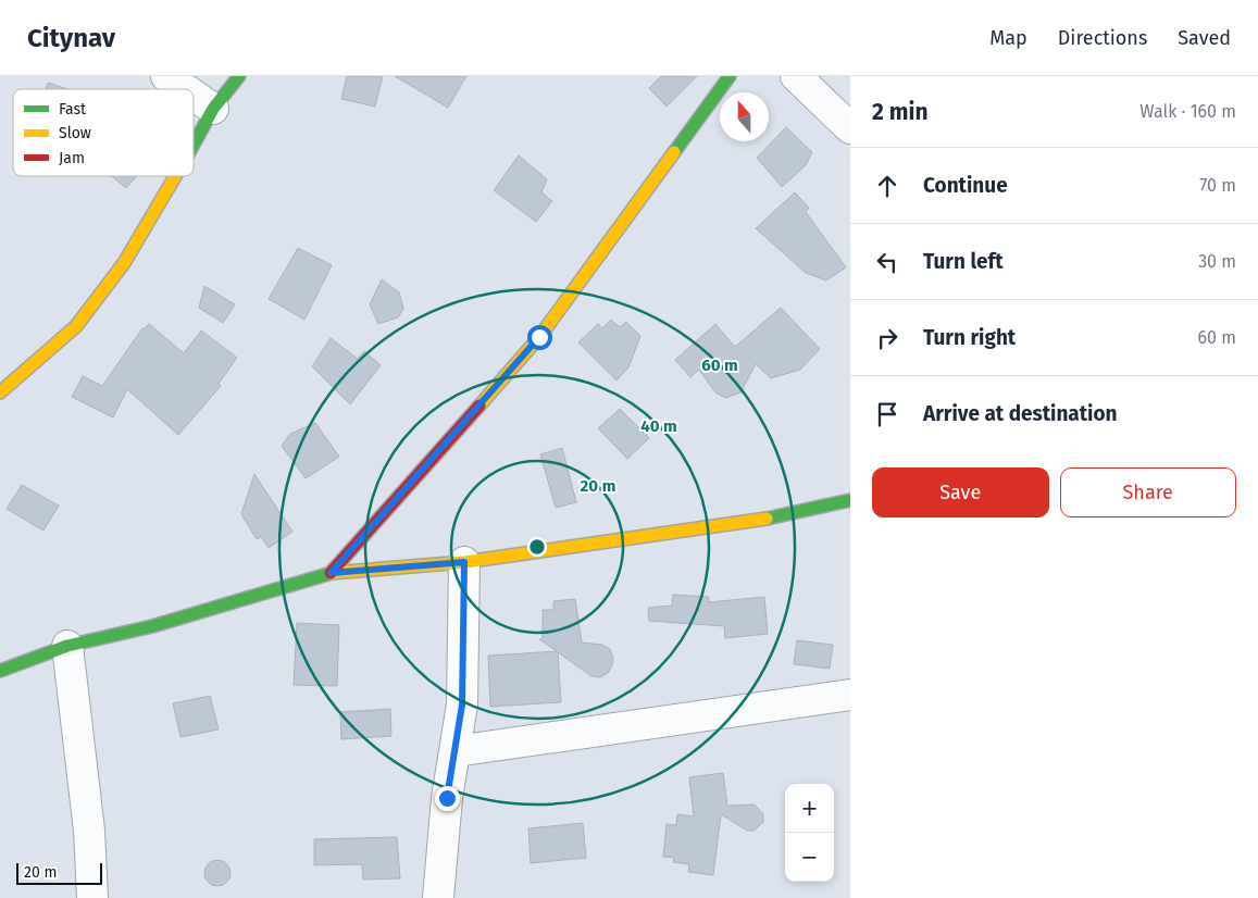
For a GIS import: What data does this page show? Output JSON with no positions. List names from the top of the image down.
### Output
{
  "legend": ["Fast", "Slow", "Jam"],
  "scale_bar": "20 m",
  "north": "top",
  "page": {
    "header": "Citynav",
    "nav": ["Map", "Directions", "Saved"],
    "heading": ["2 min", "Walk · 160 m"],
    "list": [
      ["Continue", "70 m"],
      ["Turn left", "30 m"],
      ["Turn right", "60 m"],
      "Arrive at destination"
    ],
    "buttons": ["Save", "Share"],
    "map_buttons": ["+", "−"],
    "scale": "20 m"
  },
  "rings": ["60 m", "40 m", "20 m"]
}
